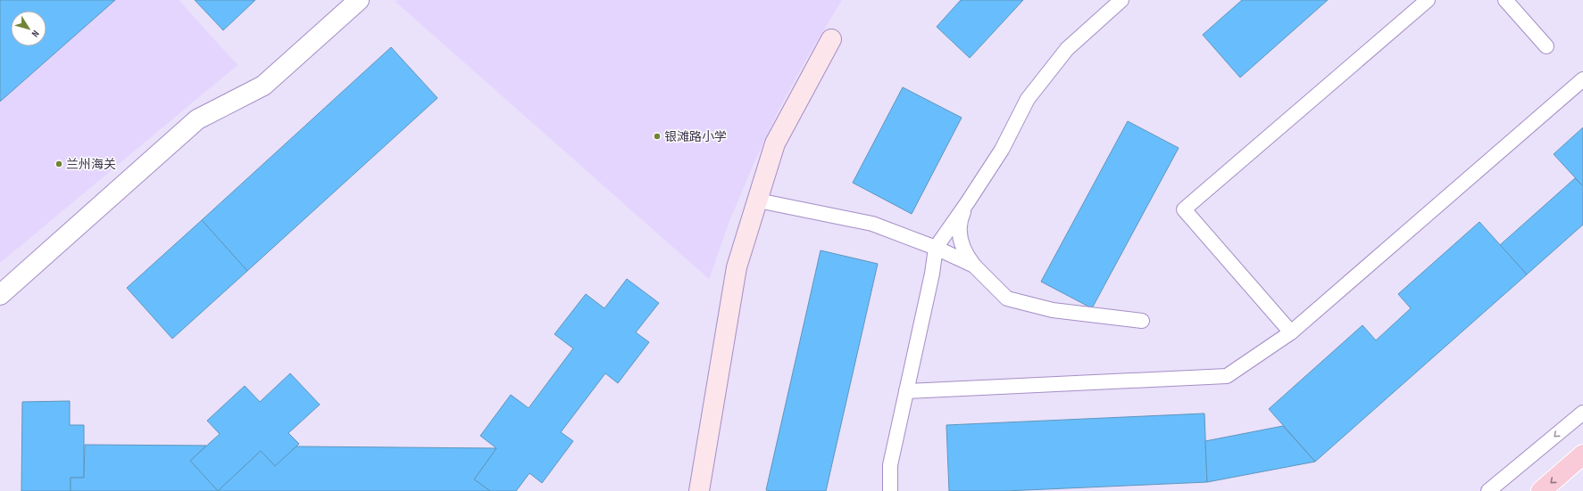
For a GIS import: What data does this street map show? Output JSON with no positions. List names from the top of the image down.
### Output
{
  "places": ["银滩路小学", "兰州海关"],
  "north": "bottom right"
}
